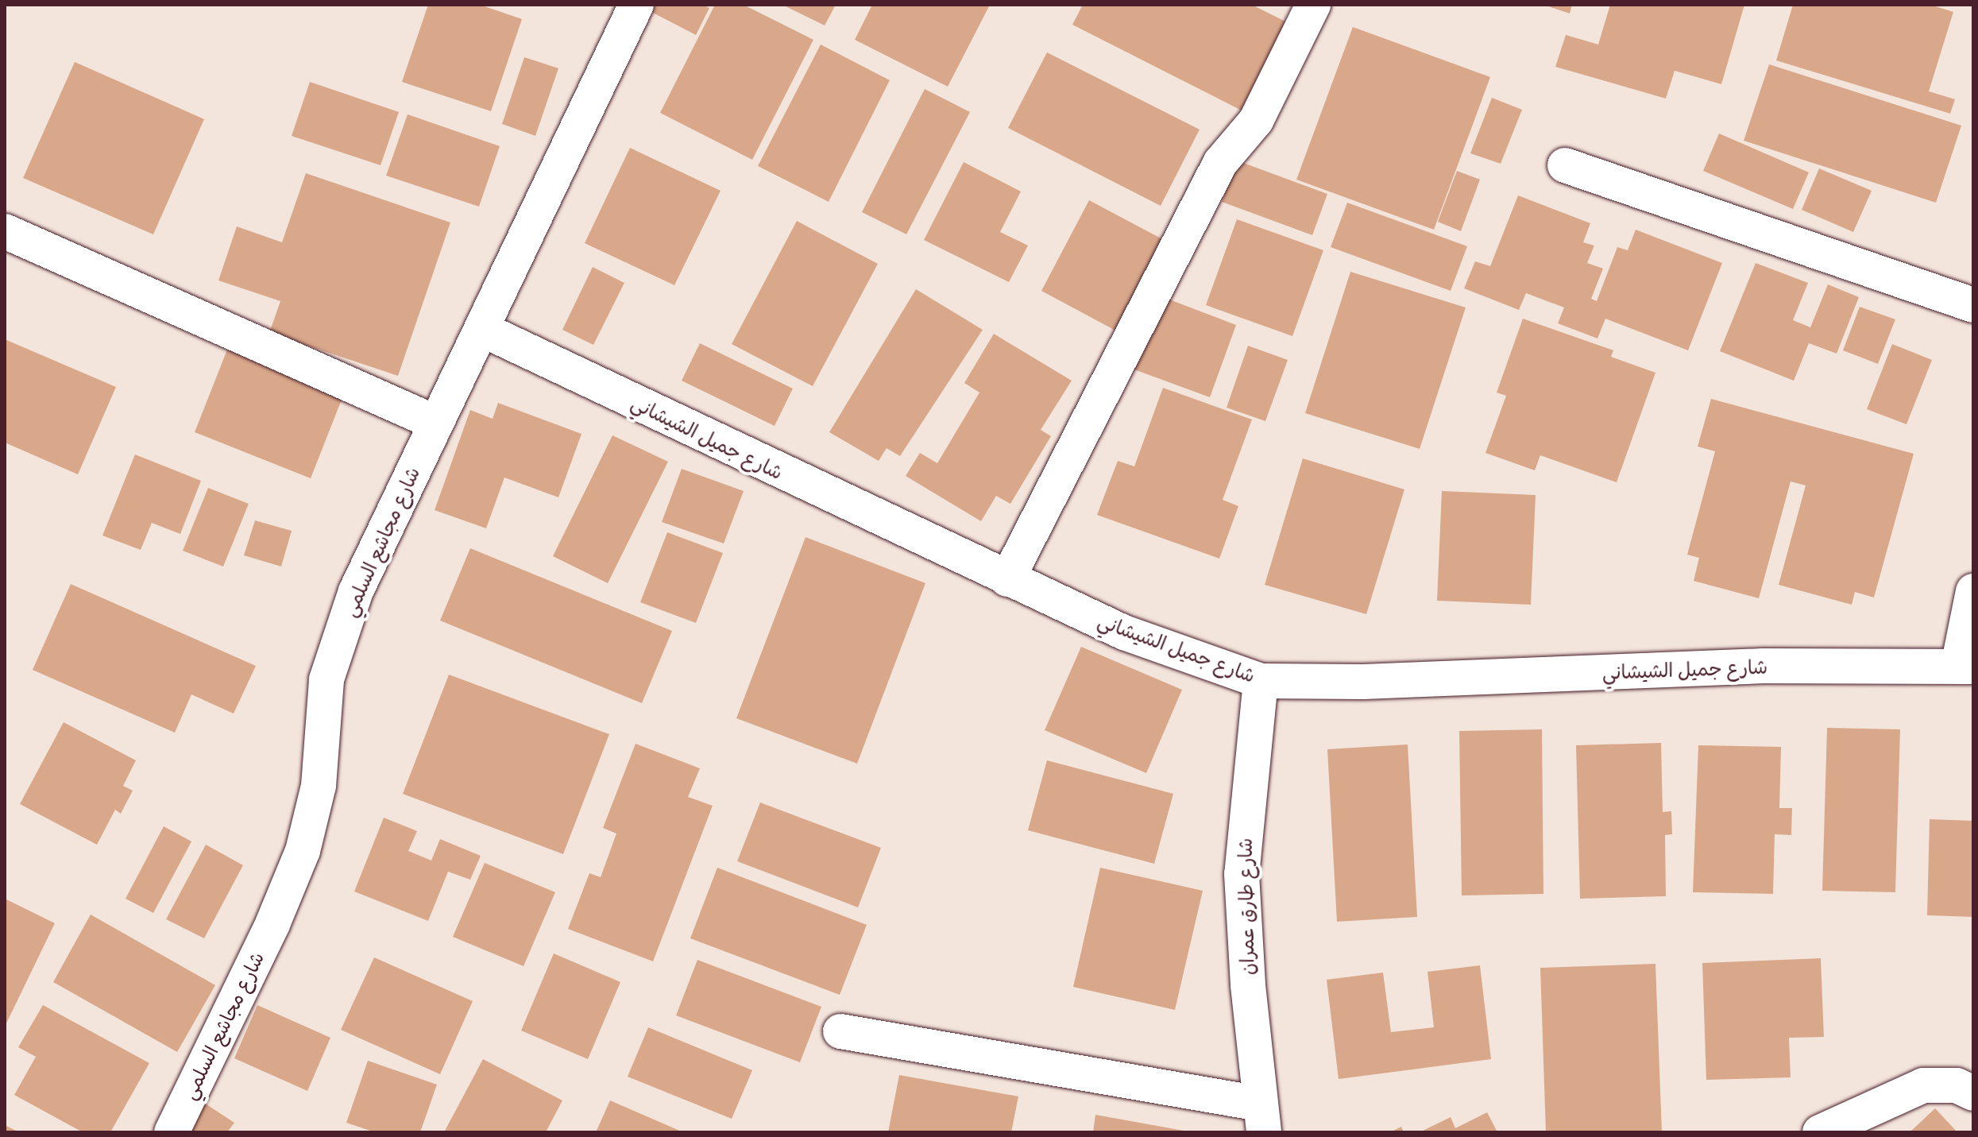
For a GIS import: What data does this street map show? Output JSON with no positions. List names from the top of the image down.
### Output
{
  "streets": {
    "street": ["شارع جميل الشيشاني", "شارع مجاشع السلمي", "شارع طارق عمران"]
  },
  "crossings": [
    ["شارع جميل الشيشاني", "شارع مجاشع السلمي"],
    ["شارع جميل الشيشاني", "شارع طارق عمران"]
  ]
}
